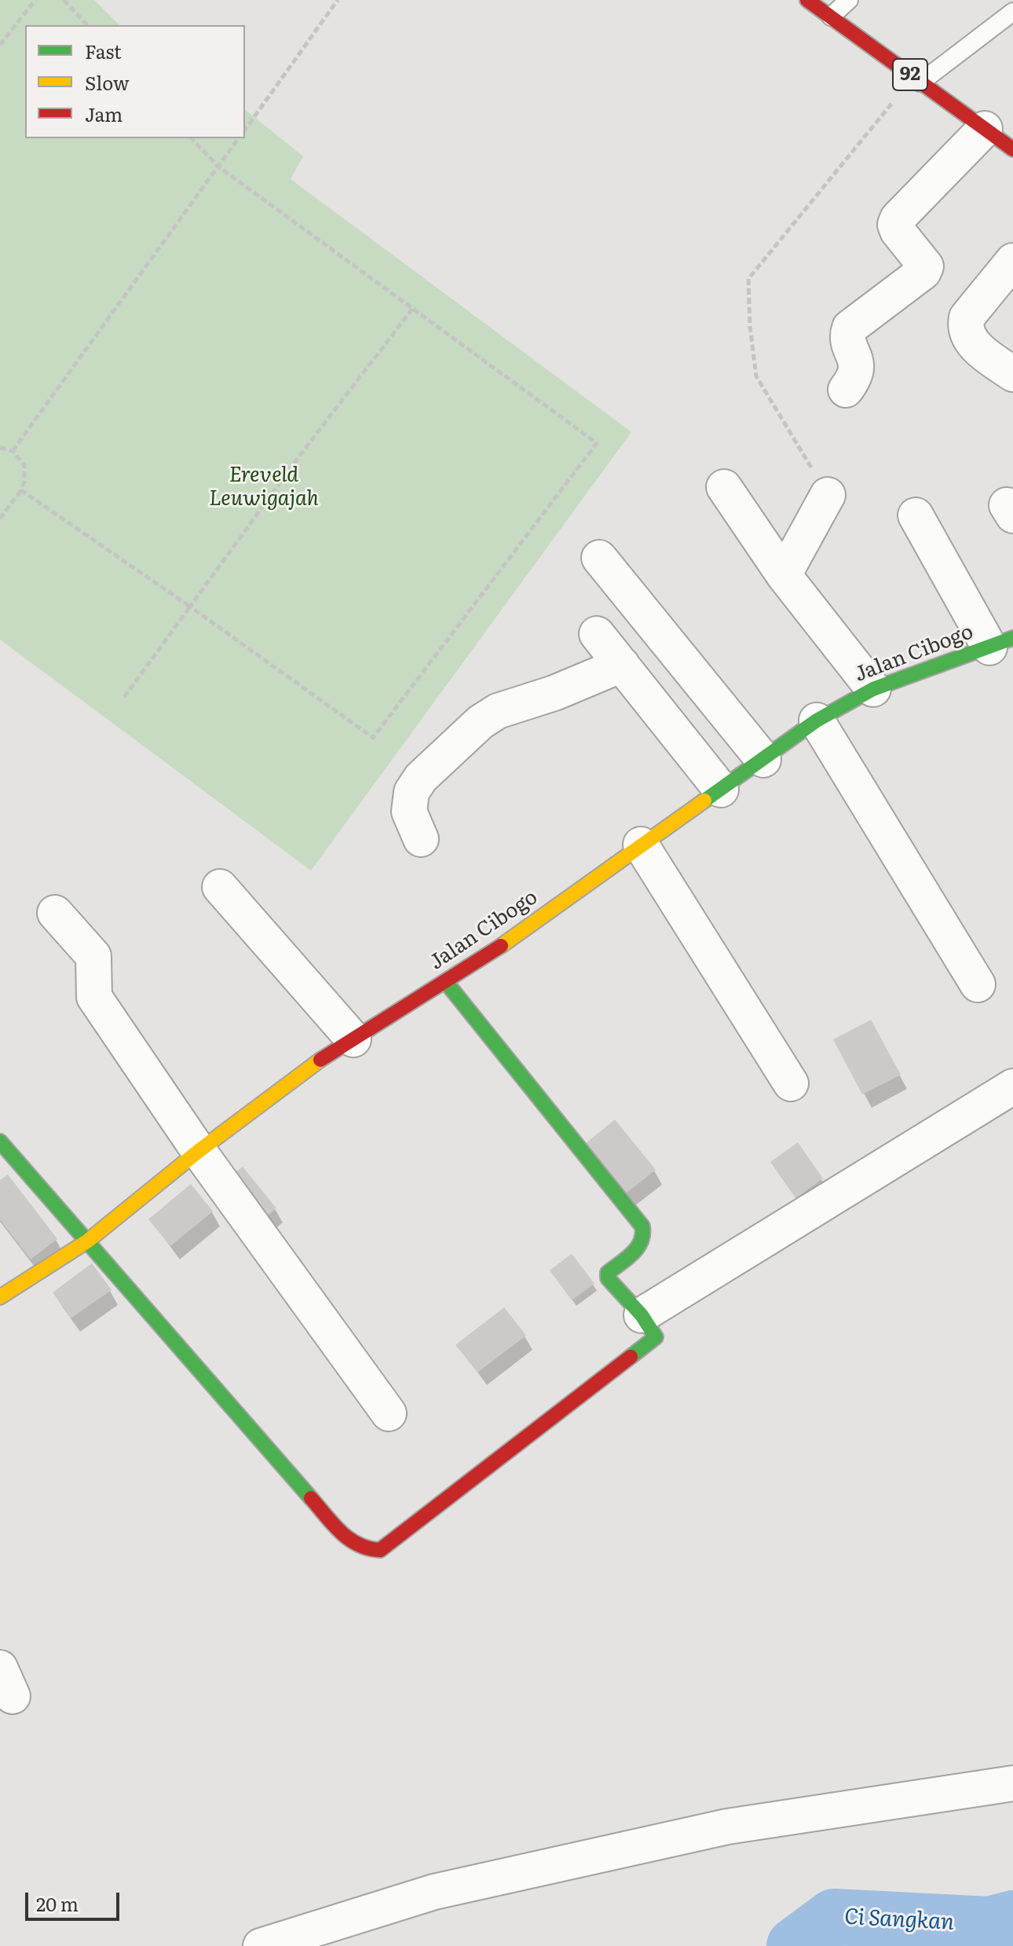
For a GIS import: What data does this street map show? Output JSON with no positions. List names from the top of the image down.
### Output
{
  "streets": {
    "street": ["92", "Jalan Cibogo"]
  },
  "water": ["Ci Sangkan"],
  "parks": ["Ereveld Leuwigajah"],
  "legend": ["Fast", "Slow", "Jam"],
  "scale_bar": "20 m"
}
